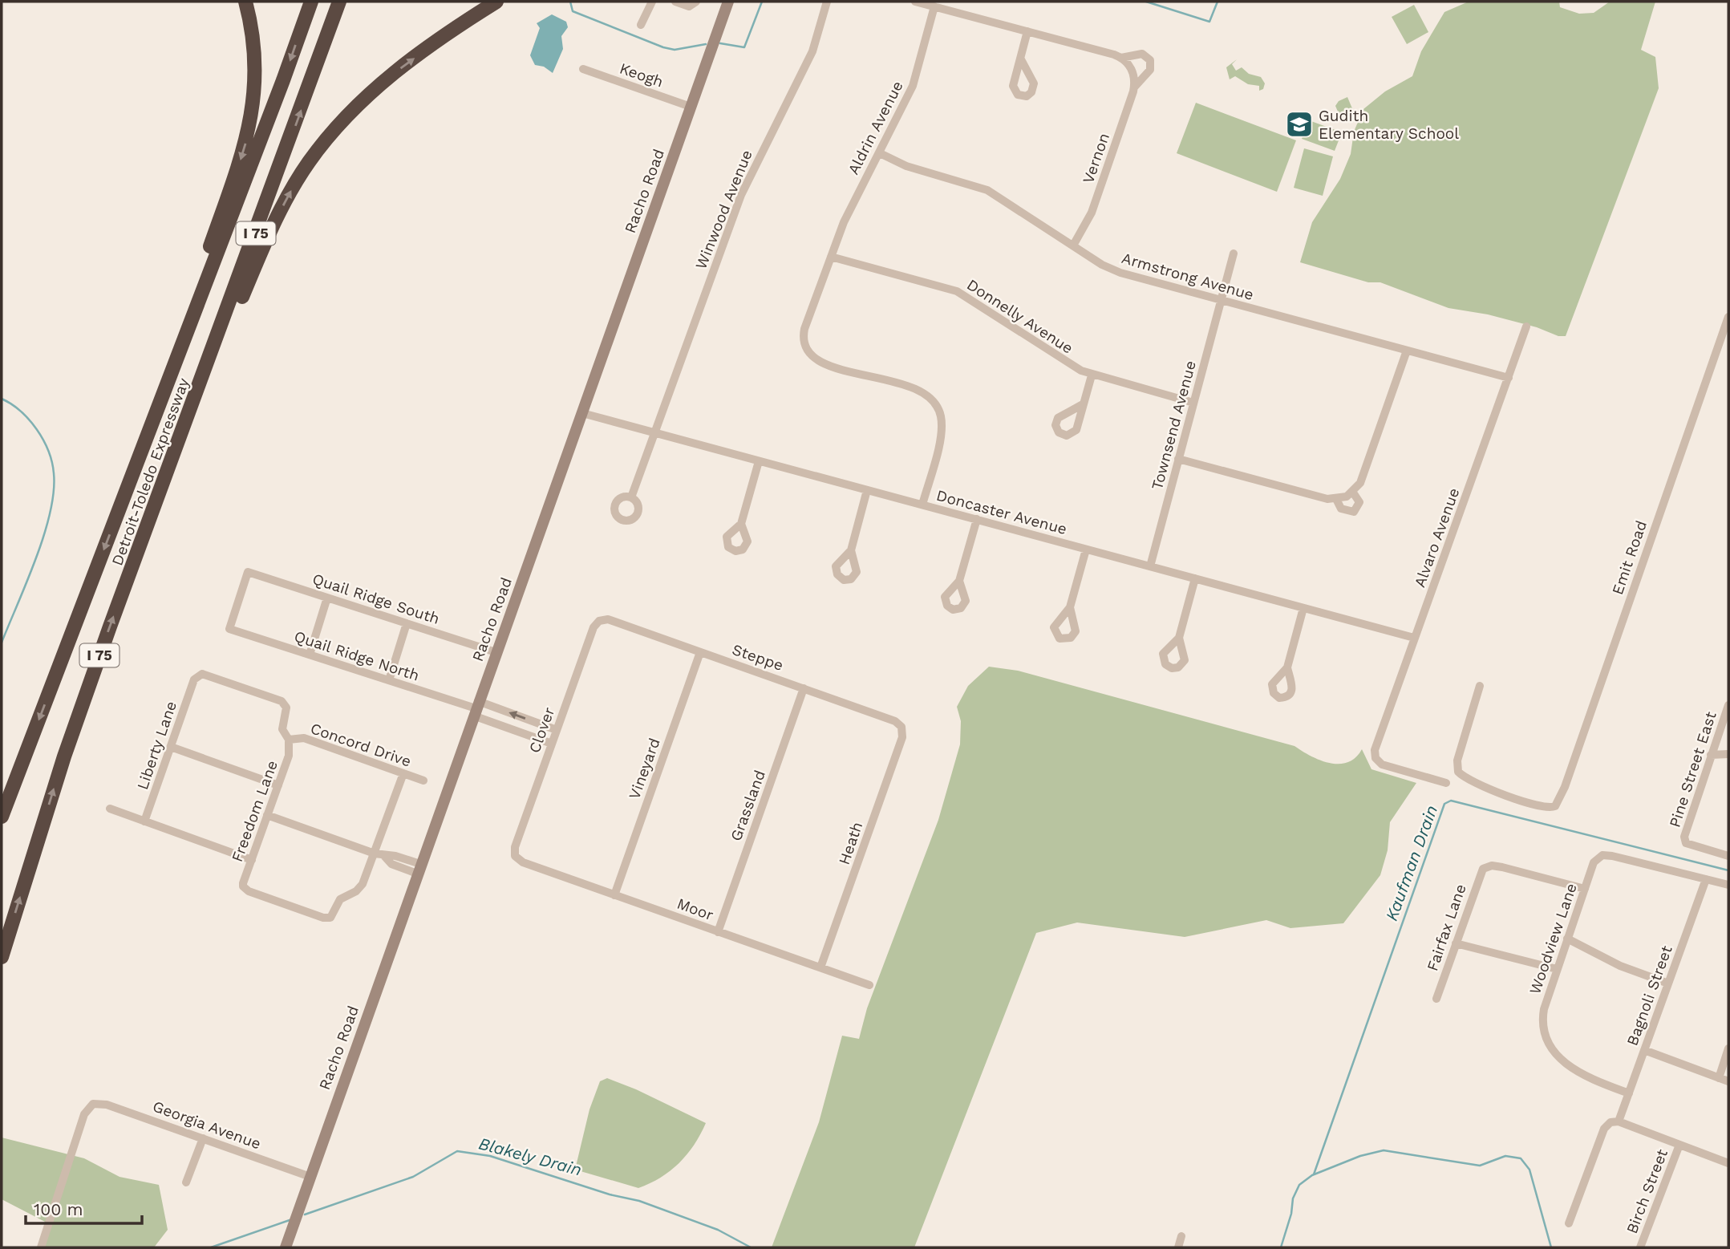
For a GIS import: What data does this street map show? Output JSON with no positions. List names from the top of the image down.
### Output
{
  "streets": {
    "highway": ["I 75", "Detroit-Toledo Expressway"],
    "street": [
      "Keogh",
      "Aldrin Avenue",
      "Vernon",
      "Racho Road",
      "Winwood Avenue",
      "Armstrong Avenue",
      "Donnelly Avenue",
      "Townsend Avenue",
      "Doncaster Avenue",
      "Alvaro Avenue",
      "Emit Road",
      "Quail Ridge South",
      "Quail Ridge North",
      "Steppe",
      "Clover",
      "Concord Drive",
      "Liberty Lane",
      "Vineyard",
      "Pine Street East",
      "Grassland",
      "Freedom Lane",
      "Heath",
      "Moor",
      "Fairfax Lane",
      "Woodview Lane",
      "Bagnoli Street",
      "Georgia Avenue",
      "Birch Street"
    ]
  },
  "crossings": [
    ["Keogh", "Racho Road"],
    ["Aldrin Avenue", "Armstrong Avenue"],
    ["Aldrin Avenue", "Donnelly Avenue"],
    ["Aldrin Avenue", "Doncaster Avenue"],
    ["Vernon", "Armstrong Avenue"],
    ["Racho Road", "Doncaster Avenue"],
    ["Racho Road", "Quail Ridge South"],
    ["Racho Road", "Quail Ridge North"],
    ["Racho Road", "Georgia Avenue"],
    ["Winwood Avenue", "Doncaster Avenue"],
    ["Armstrong Avenue", "Townsend Avenue"],
    ["Armstrong Avenue", "Alvaro Avenue"],
    ["Donnelly Avenue", "Townsend Avenue"],
    ["Townsend Avenue", "Doncaster Avenue"],
    ["Doncaster Avenue", "Alvaro Avenue"],
    ["Quail Ridge South", "Quail Ridge North"],
    ["Steppe", "Clover"],
    ["Steppe", "Vineyard"],
    ["Steppe", "Grassland"],
    ["Steppe", "Heath"],
    ["Clover", "Moor"],
    ["Concord Drive", "Freedom Lane"],
    ["Liberty Lane", "Freedom Lane"],
    ["Vineyard", "Moor"],
    ["Grassland", "Moor"],
    ["Heath", "Moor"],
    ["Fairfax Lane", "Woodview Lane"],
    ["Woodview Lane", "Bagnoli Street"]
  ],
  "water": ["Kaufman Drain", "Blakely Drain"],
  "places": {
    "school or university": ["Gudith Elementary School"]
  },
  "scale_bar": "100 m"
}
